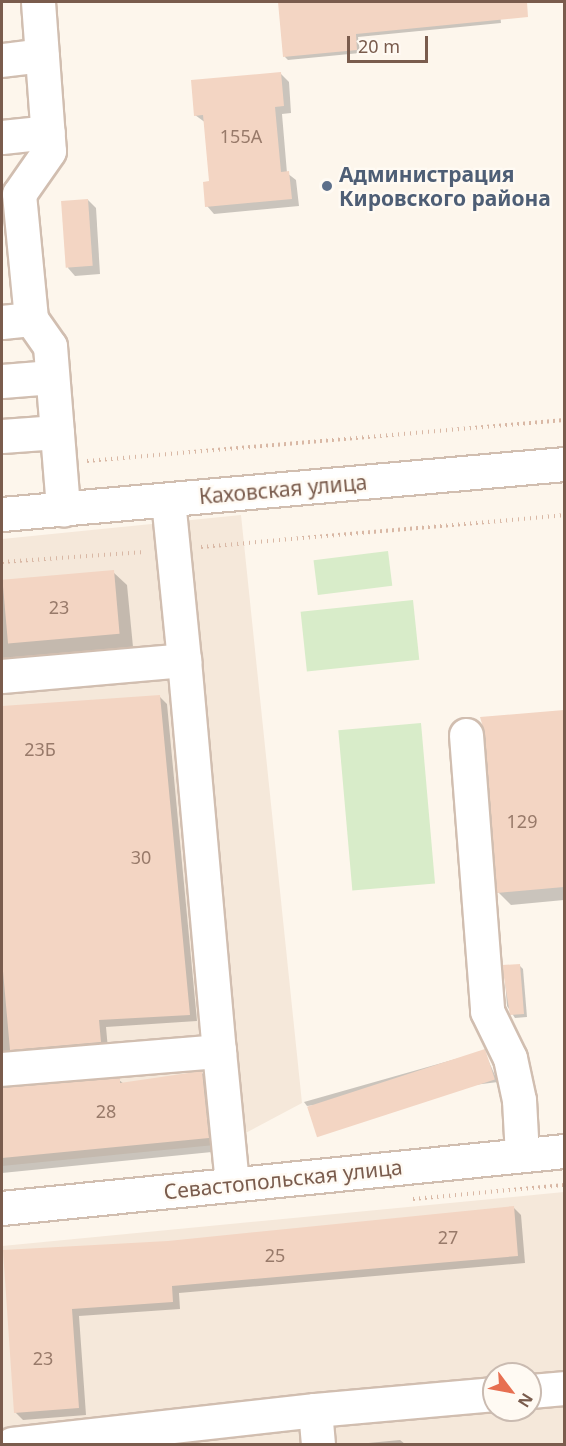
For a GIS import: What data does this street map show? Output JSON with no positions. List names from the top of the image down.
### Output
{
  "streets": {
    "street": ["Каховская улица", "Севастопольская улица"]
  },
  "places": ["Администрация Кировского района"],
  "house_numbers": [
    "155А",
    "23",
    "23Б",
    "129",
    "30",
    "28",
    "27",
    "25",
    "23"
  ],
  "scale_bar": "20 m",
  "north": "bottom right"
}
